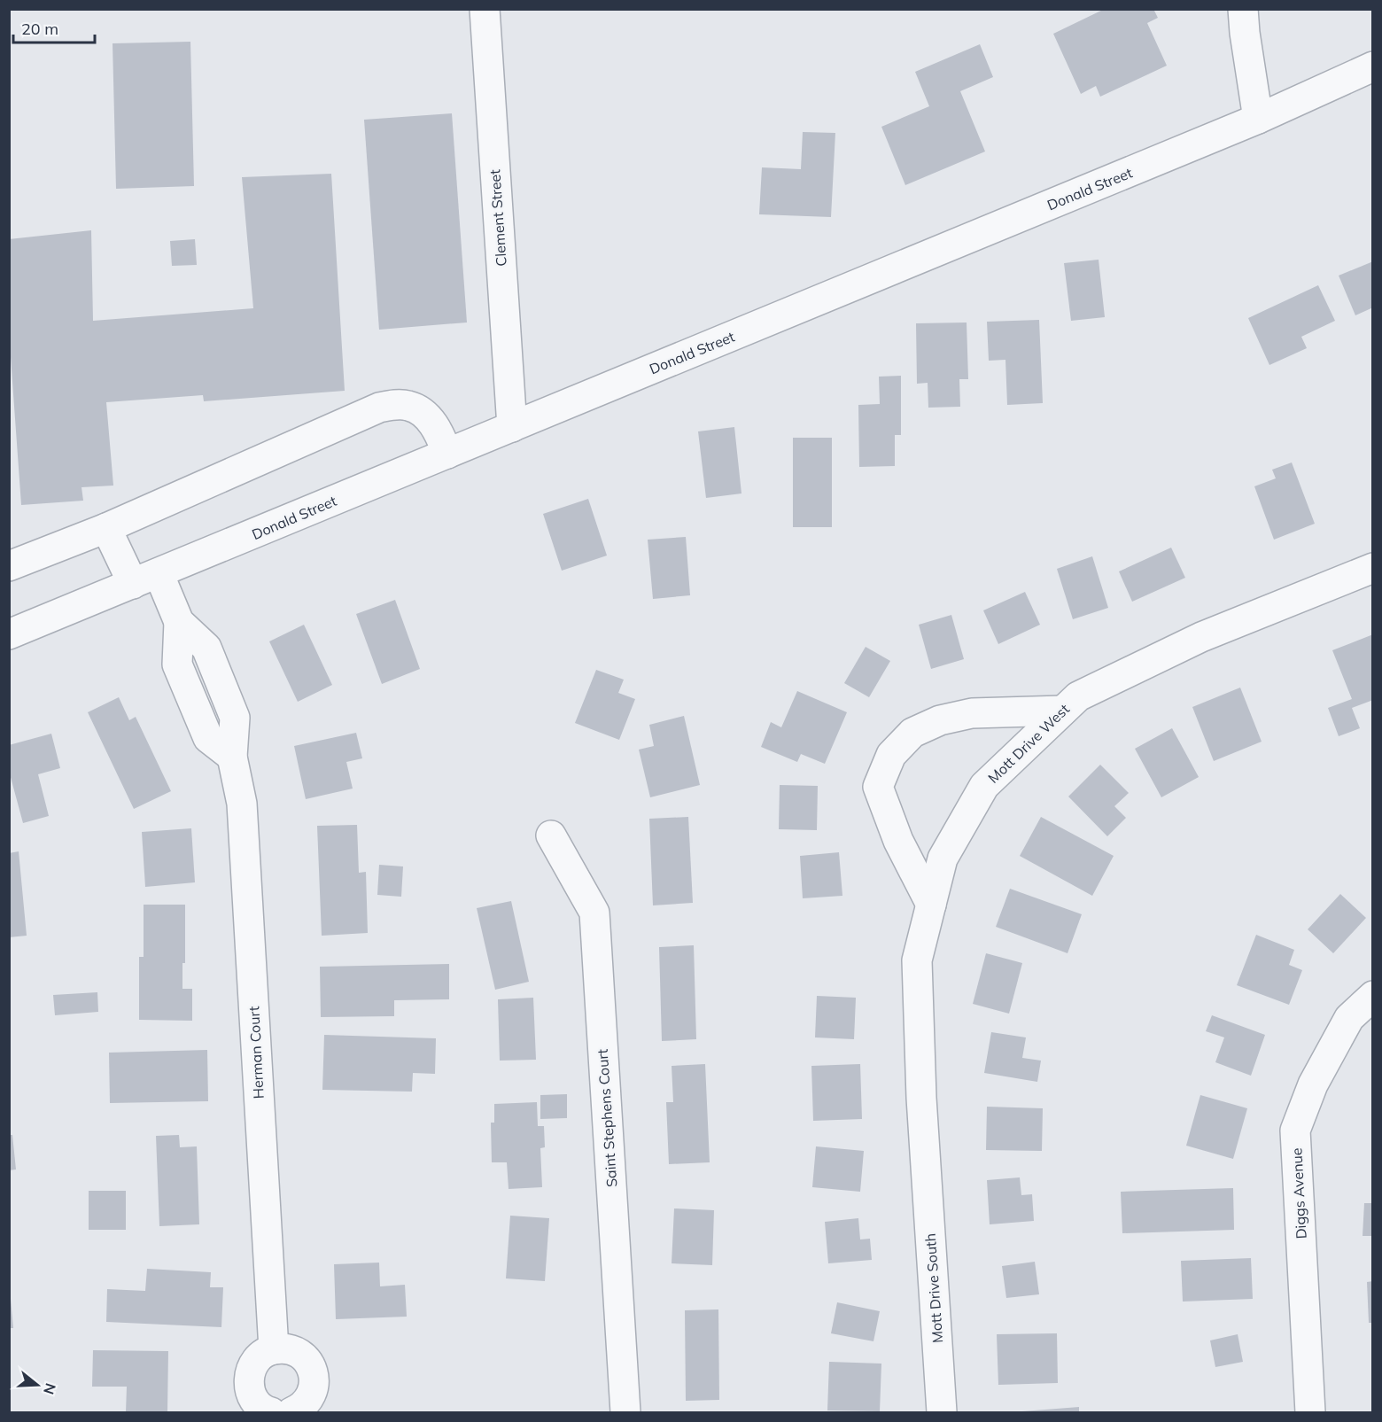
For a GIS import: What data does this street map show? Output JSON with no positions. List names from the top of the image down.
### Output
{
  "streets": {
    "street": [
      "Donald Street",
      "Clement Street",
      "Mott Drive West",
      "Herman Court",
      "Saint Stephens Court",
      "Diggs Avenue",
      "Mott Drive South"
    ]
  },
  "crossings": [
    ["Donald Street", "Clement Street"],
    ["Donald Street", "Herman Court"],
    ["Mott Drive West", "Mott Drive South"]
  ],
  "scale_bar": "20 m",
  "north": "right"
}
